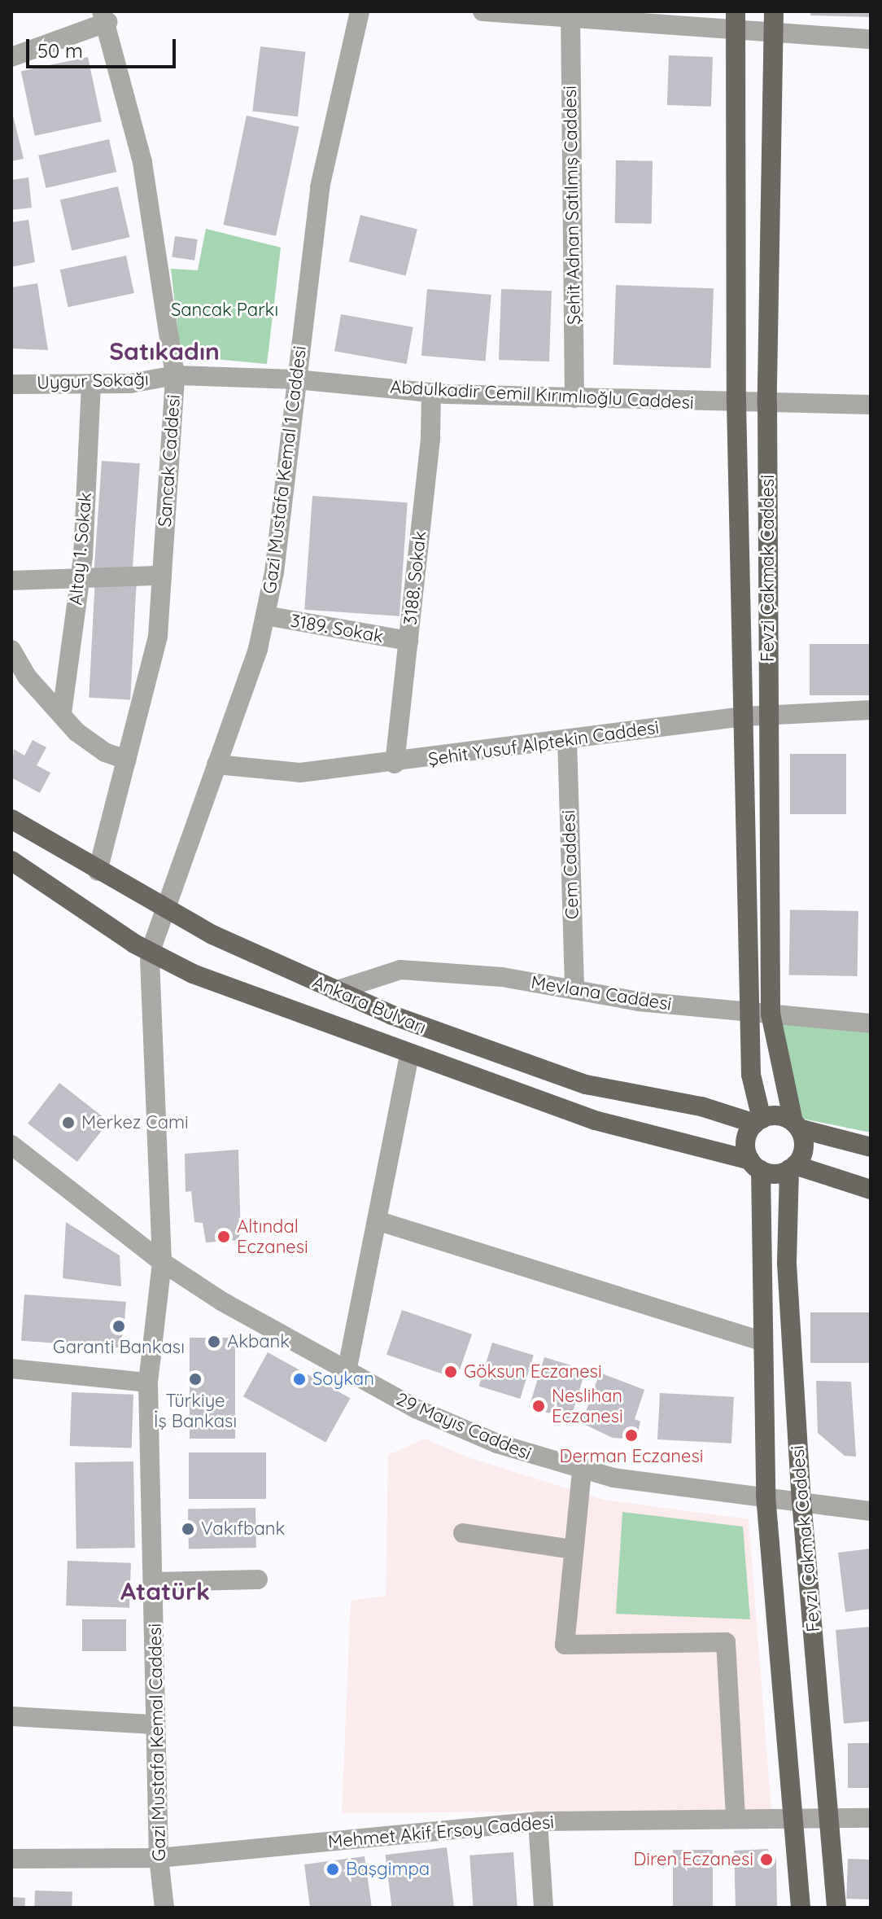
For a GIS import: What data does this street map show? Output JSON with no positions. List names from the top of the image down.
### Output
{
  "streets": {
    "main road": ["Fevzi Çakmak Caddesi", "Ankara Bulvarı"],
    "street": [
      "Şehit Adnan Satılmış Caddesi",
      "Uygur Sokağı",
      "Abdulkadir Cemil Kırımlıoğlu Caddesi",
      "Sancak Caddesi",
      "Gazi Mustafa Kemal 1 Caddesi",
      "Altay 1. Sokak",
      "3188. Sokak",
      "3189. Sokak",
      "Şehit Yusuf Alptekin Caddesi",
      "Cem Caddesi",
      "Mevlana Caddesi",
      "29 Mayıs Caddesi",
      "Gazi Mustafa Kemal Caddesi",
      "Mehmet Akif Ersoy Caddesi"
    ]
  },
  "crossings": [
    ["Şehit Adnan Satılmış Caddesi", "Abdulkadir Cemil Kırımlıoğlu Caddesi"],
    ["Uygur Sokağı", "Abdulkadir Cemil Kırımlıoğlu Caddesi"],
    ["Uygur Sokağı", "Sancak Caddesi"],
    ["Uygur Sokağı", "Altay 1. Sokak"],
    ["Abdulkadir Cemil Kırımlıoğlu Caddesi", "Sancak Caddesi"],
    ["Abdulkadir Cemil Kırımlıoğlu Caddesi", "Gazi Mustafa Kemal 1 Caddesi"],
    ["Abdulkadir Cemil Kırımlıoğlu Caddesi", "Fevzi Çakmak Caddesi"],
    ["Abdulkadir Cemil Kırımlıoğlu Caddesi", "3188. Sokak"],
    ["Sancak Caddesi", "Ankara Bulvarı"],
    ["Gazi Mustafa Kemal 1 Caddesi", "3189. Sokak"],
    ["Gazi Mustafa Kemal 1 Caddesi", "Şehit Yusuf Alptekin Caddesi"],
    ["Gazi Mustafa Kemal 1 Caddesi", "Ankara Bulvarı"],
    ["Gazi Mustafa Kemal 1 Caddesi", "Gazi Mustafa Kemal Caddesi"],
    ["Fevzi Çakmak Caddesi", "Şehit Yusuf Alptekin Caddesi"],
    ["Fevzi Çakmak Caddesi", "Mevlana Caddesi"],
    ["Fevzi Çakmak Caddesi", "Ankara Bulvarı"],
    ["Fevzi Çakmak Caddesi", "29 Mayıs Caddesi"],
    ["Fevzi Çakmak Caddesi", "Mehmet Akif Ersoy Caddesi"],
    ["3188. Sokak", "3189. Sokak"],
    ["3188. Sokak", "Şehit Yusuf Alptekin Caddesi"],
    ["Şehit Yusuf Alptekin Caddesi", "Cem Caddesi"],
    ["Cem Caddesi", "Mevlana Caddesi"],
    ["Mevlana Caddesi", "Ankara Bulvarı"],
    ["Ankara Bulvarı", "Gazi Mustafa Kemal Caddesi"],
    ["29 Mayıs Caddesi", "Gazi Mustafa Kemal Caddesi"],
    ["Gazi Mustafa Kemal Caddesi", "Mehmet Akif Ersoy Caddesi"]
  ],
  "districts": ["Satıkadın", "Atatürk"],
  "parks": ["Sancak Parkı"],
  "places": [
    "Merkez Cami",
    "Altındal Eczanesi",
    "Garanti Bankası",
    "Akbank",
    "Göksun Eczanesi",
    "Türkiye İş Bankası",
    "Soykan",
    "Neslihan Eczanesi",
    "Derman Eczanesi",
    "Vakıfbank",
    "Diren Eczanesi",
    "Başgimpa"
  ],
  "scale_bar": "50 m"
}
